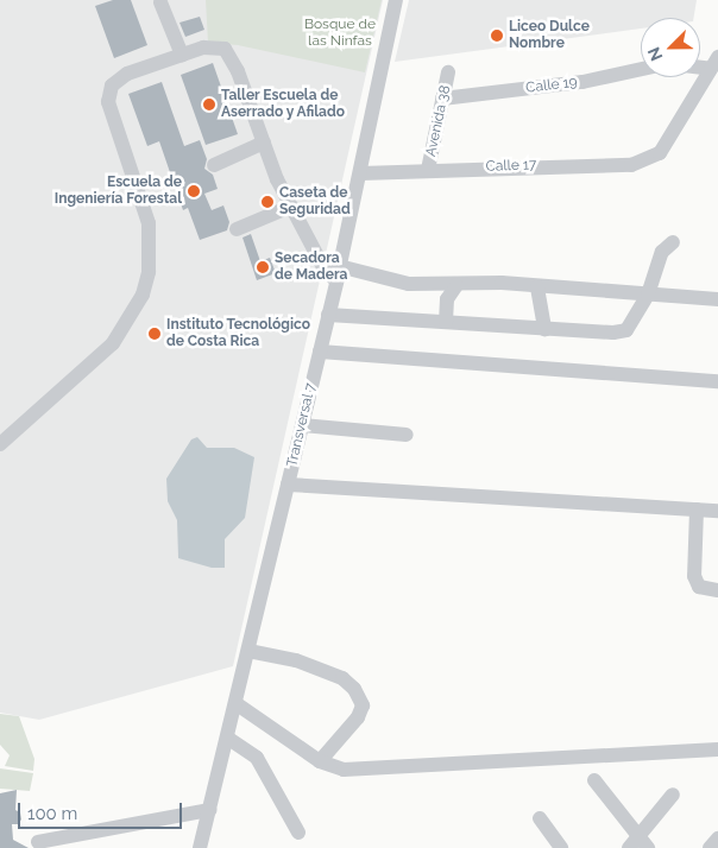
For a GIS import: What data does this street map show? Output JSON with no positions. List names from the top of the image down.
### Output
{
  "streets": {
    "street": [
      "Calle 19",
      "Avenida 38",
      "Calle 17",
      "Transversal 7"
    ]
  },
  "crossings": [
    ["Calle 19", "Avenida 38"],
    ["Avenida 38", "Calle 17"],
    ["Calle 17", "Transversal 7"]
  ],
  "parks": ["Bosque de las Ninfas"],
  "places": [
    "Liceo Dulce Nombre",
    "Taller Escuela de Aserrado y Afilado",
    "Escuela de Ingeniería Forestal",
    "Caseta de Seguridad",
    "Secadora de Madera",
    "Instituto Tecnológico de Costa Rica"
  ],
  "scale_bar": "100 m",
  "north": "bottom left"
}
